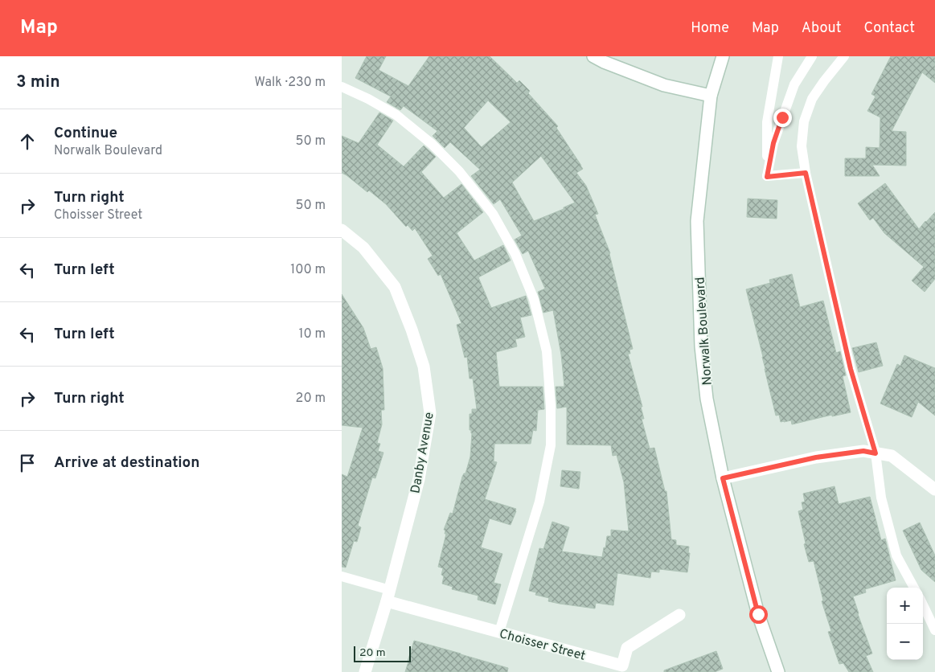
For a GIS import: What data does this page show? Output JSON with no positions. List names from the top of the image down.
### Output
{
  "streets": {
    "street": ["Norwalk Boulevard", "Danby Avenue", "Choisser Street"]
  },
  "crossings": [
    ["Danby Avenue", "Choisser Street"]
  ],
  "scale_bar": "20 m",
  "page": {
    "header": "Map",
    "nav": [
      "Home",
      "Map",
      "About",
      "Contact"
    ],
    "heading": ["3 min", "Walk · 230 m"],
    "list": [
      ["Continue", "Norwalk Boulevard", "50 m"],
      ["Turn right", "Choisser Street", "50 m"],
      ["Turn left", "100 m"],
      ["Turn left", "10 m"],
      ["Turn right", "20 m"],
      "Arrive at destination"
    ],
    "map_buttons": ["+", "−"],
    "scale": "20 m"
  }
}
